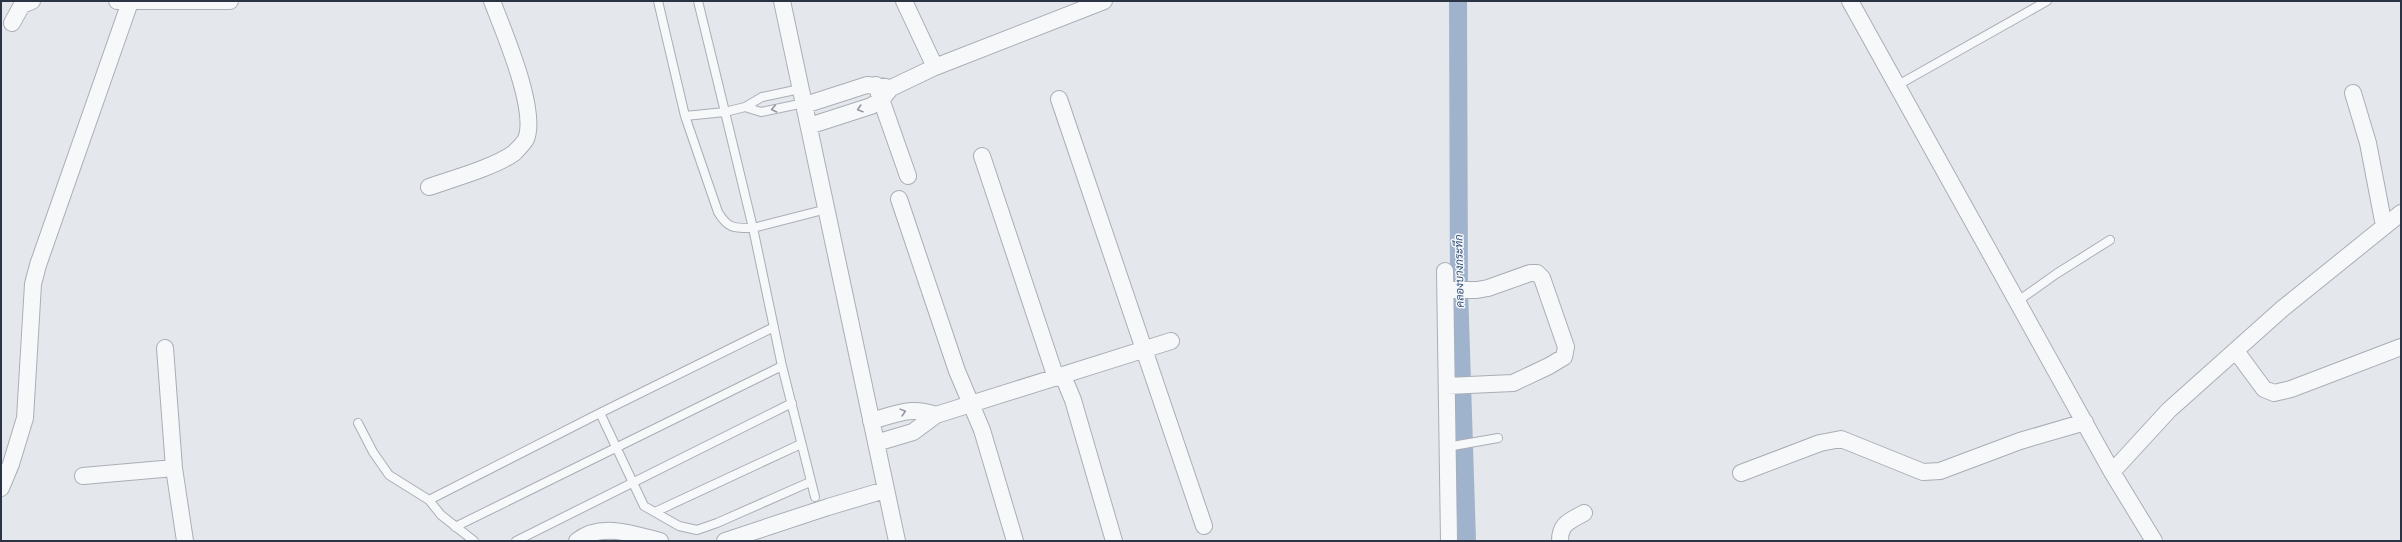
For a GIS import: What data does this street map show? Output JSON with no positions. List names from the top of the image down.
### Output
{
  "water": ["คลองบางกระทึก"]
}
